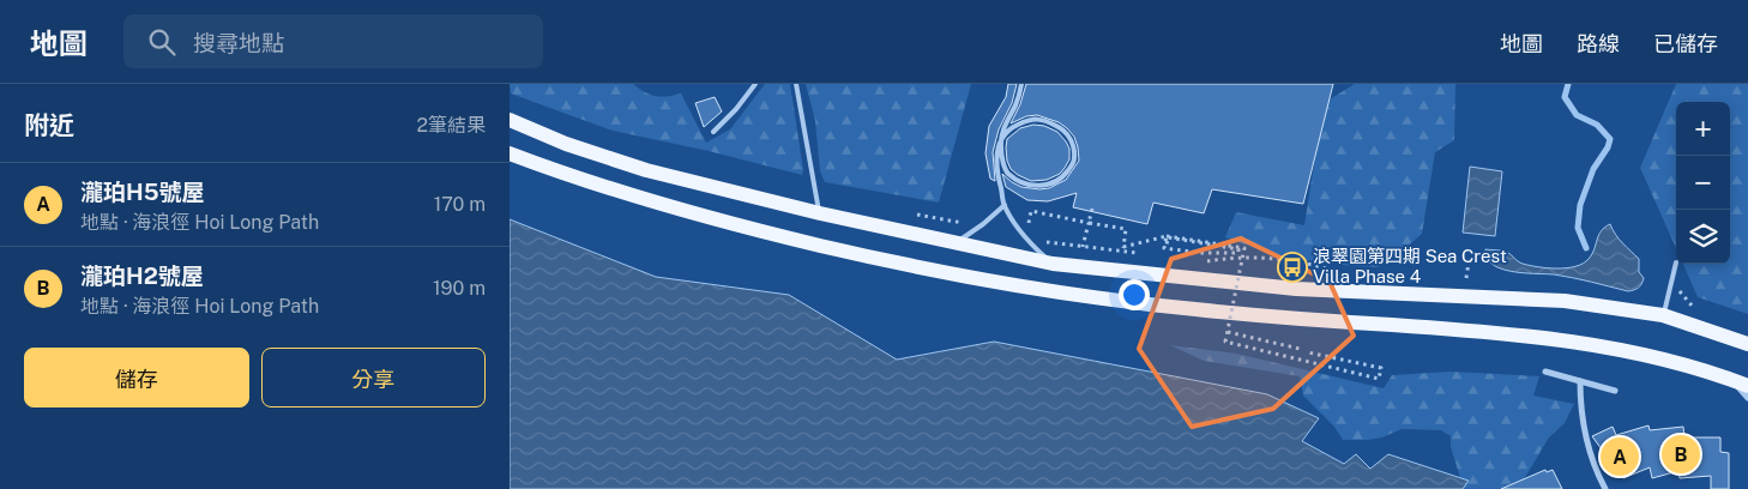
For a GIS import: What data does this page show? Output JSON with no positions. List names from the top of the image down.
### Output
{
  "places": {
    "bus stop": ["浪翠園第四期 Sea Crest Villa Phase 4"]
  },
  "page": {
    "header": "地圖",
    "search": "搜尋地點",
    "nav": ["地圖", "路線", "已儲存"],
    "heading": ["附近", "2筆結果"],
    "map_buttons": ["+", "−"],
    "list": [
      {
        "mark": "A",
        "name": "瀧珀H5號屋",
        "note": "地點 · 海浪徑 Hoi Long Path",
        "value": "170 m"
      },
      {
        "mark": "B",
        "name": "瀧珀H2號屋",
        "note": "地點 · 海浪徑 Hoi Long Path",
        "value": "190 m"
      }
    ],
    "buttons": ["儲存", "分享"],
    "pins": ["B", "A"]
  }
}
